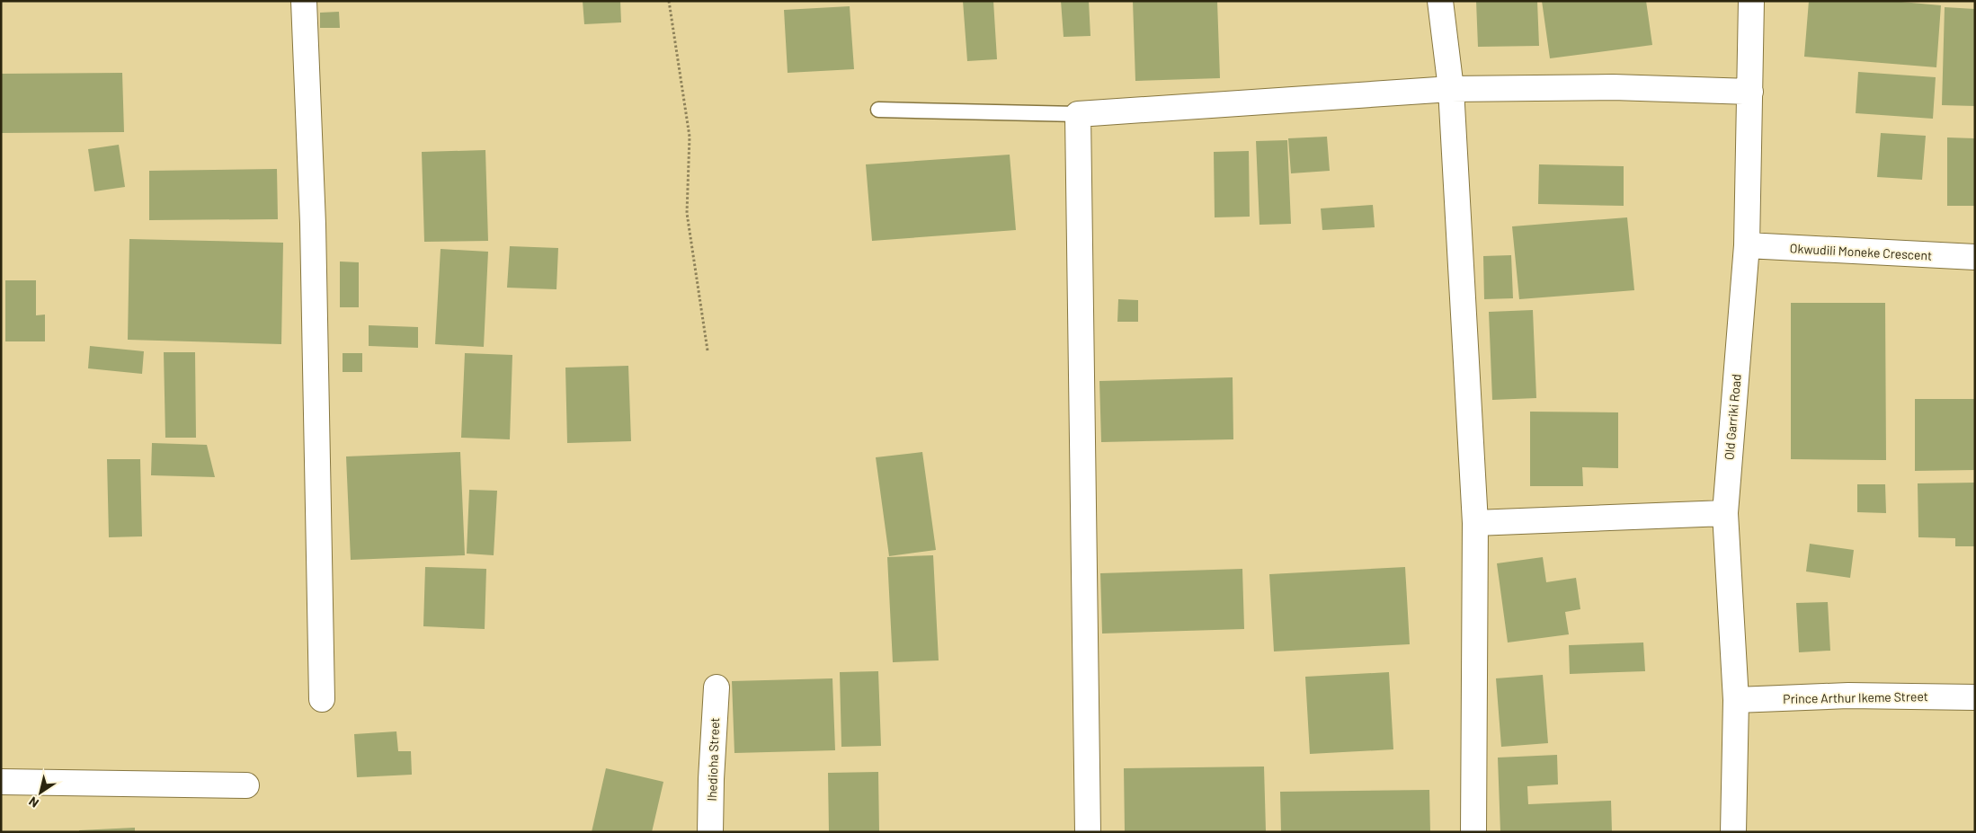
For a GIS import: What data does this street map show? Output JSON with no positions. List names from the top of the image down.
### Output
{
  "streets": {
    "street": [
      "Okwudili Moneke Crescent",
      "Old Garriki Road",
      "Prince Arthur Ikeme Street",
      "Ihedioha Street"
    ]
  },
  "crossings": [
    ["Okwudili Moneke Crescent", "Old Garriki Road"],
    ["Old Garriki Road", "Prince Arthur Ikeme Street"]
  ],
  "north": "bottom left"
}
